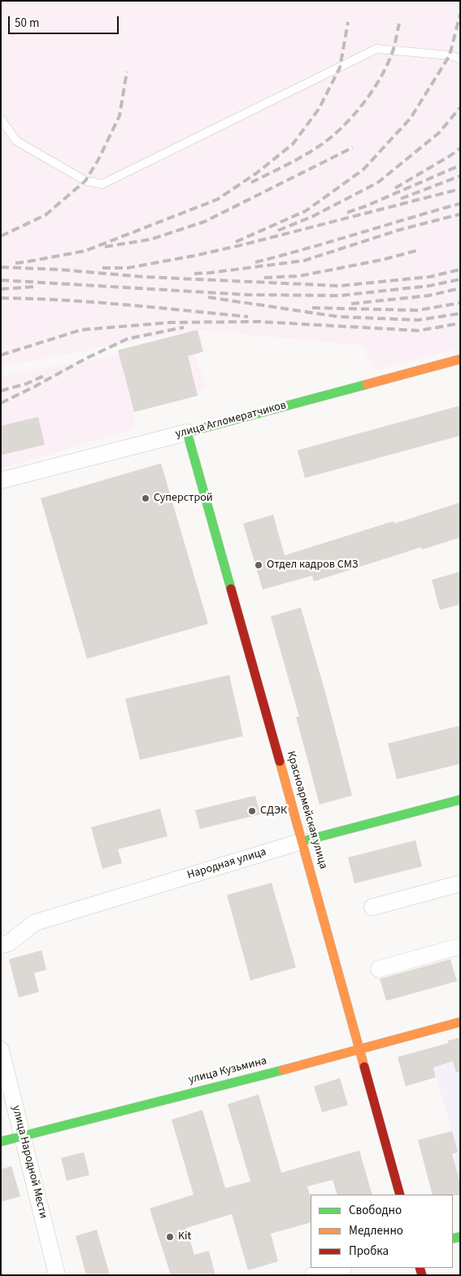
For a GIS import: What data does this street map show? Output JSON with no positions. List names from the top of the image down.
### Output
{
  "streets": {
    "street": [
      "улица Агломератчиков",
      "Красноармейская улица",
      "Народная улица",
      "улица Кузьмина",
      "улица Народной Мести"
    ]
  },
  "crossings": [
    ["улица Агломератчиков", "Красноармейская улица"],
    ["Красноармейская улица", "Народная улица"],
    ["Красноармейская улица", "улица Кузьмина"],
    ["улица Кузьмина", "улица Народной Мести"]
  ],
  "places": [
    "Суперстрой",
    "Отдел кадров СМЗ",
    "СДЭК",
    "Kit"
  ],
  "legend": ["Свободно", "Медленно", "Пробка"],
  "scale_bar": "50 m"
}
